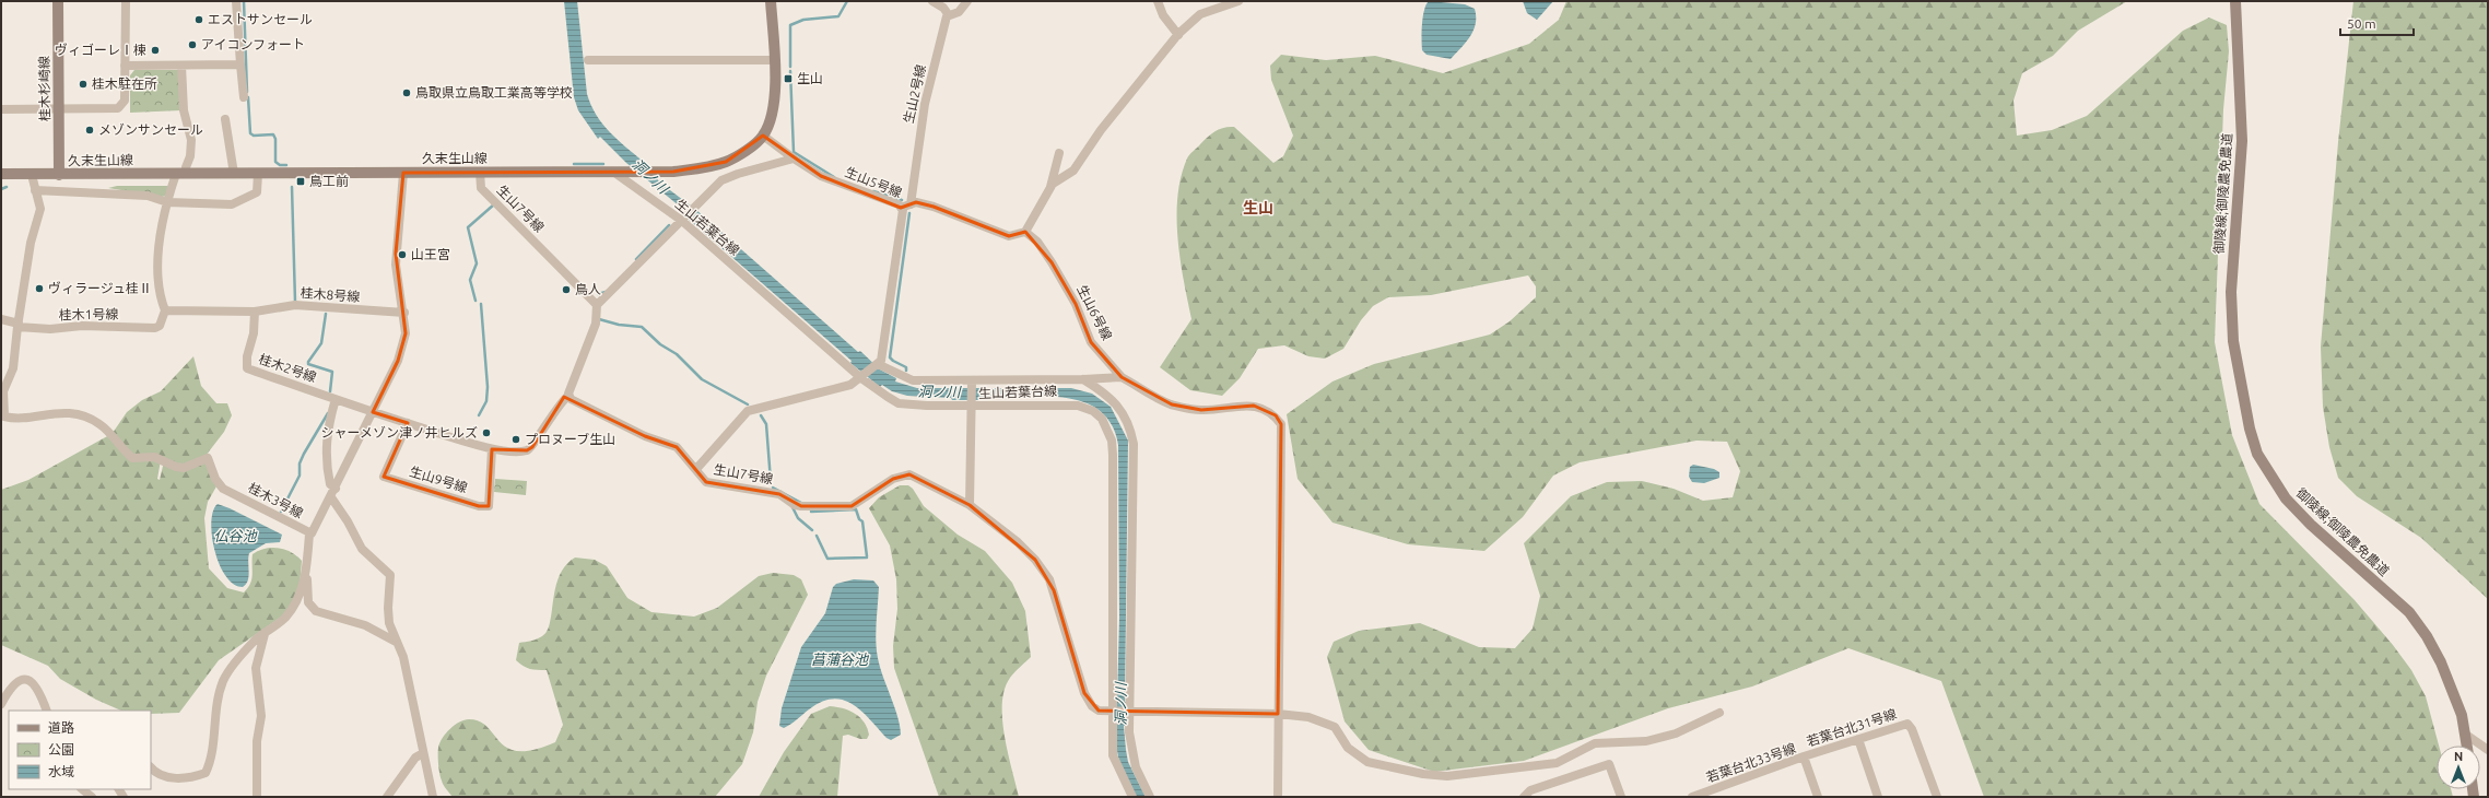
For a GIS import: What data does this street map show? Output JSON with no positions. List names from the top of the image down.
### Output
{
  "streets": {
    "street": [
      "桂木杉崎線",
      "生山2号線",
      "久末生山線",
      "生山5号線",
      "御陵線;御陵農免農道",
      "生山7号線",
      "生山若葉台線",
      "桂木8号線",
      "生山6号線",
      "桂木1号線",
      "桂木2号線",
      "生山9号線",
      "桂木3号線",
      "若葉台北31号線",
      "若葉台北33号線"
    ]
  },
  "crossings": [
    ["桂木杉崎線", "久末生山線"],
    ["久末生山線", "生山5号線"],
    ["久末生山線", "生山7号線"],
    ["久末生山線", "生山若葉台線"],
    ["久末生山線", "桂木3号線"],
    ["生山5号線", "生山7号線"],
    ["生山5号線", "生山若葉台線"],
    ["生山7号線", "生山若葉台線"],
    ["生山7号線", "生山6号線"],
    ["生山7号線", "桂木2号線"],
    ["桂木8号線", "桂木2号線"],
    ["桂木8号線", "桂木3号線"],
    ["桂木1号線", "桂木3号線"],
    ["桂木2号線", "生山9号線"],
    ["桂木2号線", "桂木3号線"],
    ["若葉台北31号線", "若葉台北33号線"]
  ],
  "districts": ["生山"],
  "water": ["洞ノ川", "仏谷池", "菖蒲谷池"],
  "places": {
    "other": [
      "エストサンセール",
      "アイコンフォート",
      "ヴィゴーレⅠ棟",
      "桂木駐在所",
      "鳥取県立鳥取工業高等学校",
      "メゾンサンセール",
      "山王宮",
      "ヴィラージュ桂Ⅱ",
      "鳥人",
      "シャーメゾン津ノ井ヒルズ",
      "プロヌーブ生山"
    ],
    "transit": ["生山", "鳥工前"]
  },
  "legend": ["道路", "公園", "水域"],
  "scale_bar": "50 m",
  "north": "top"
}
